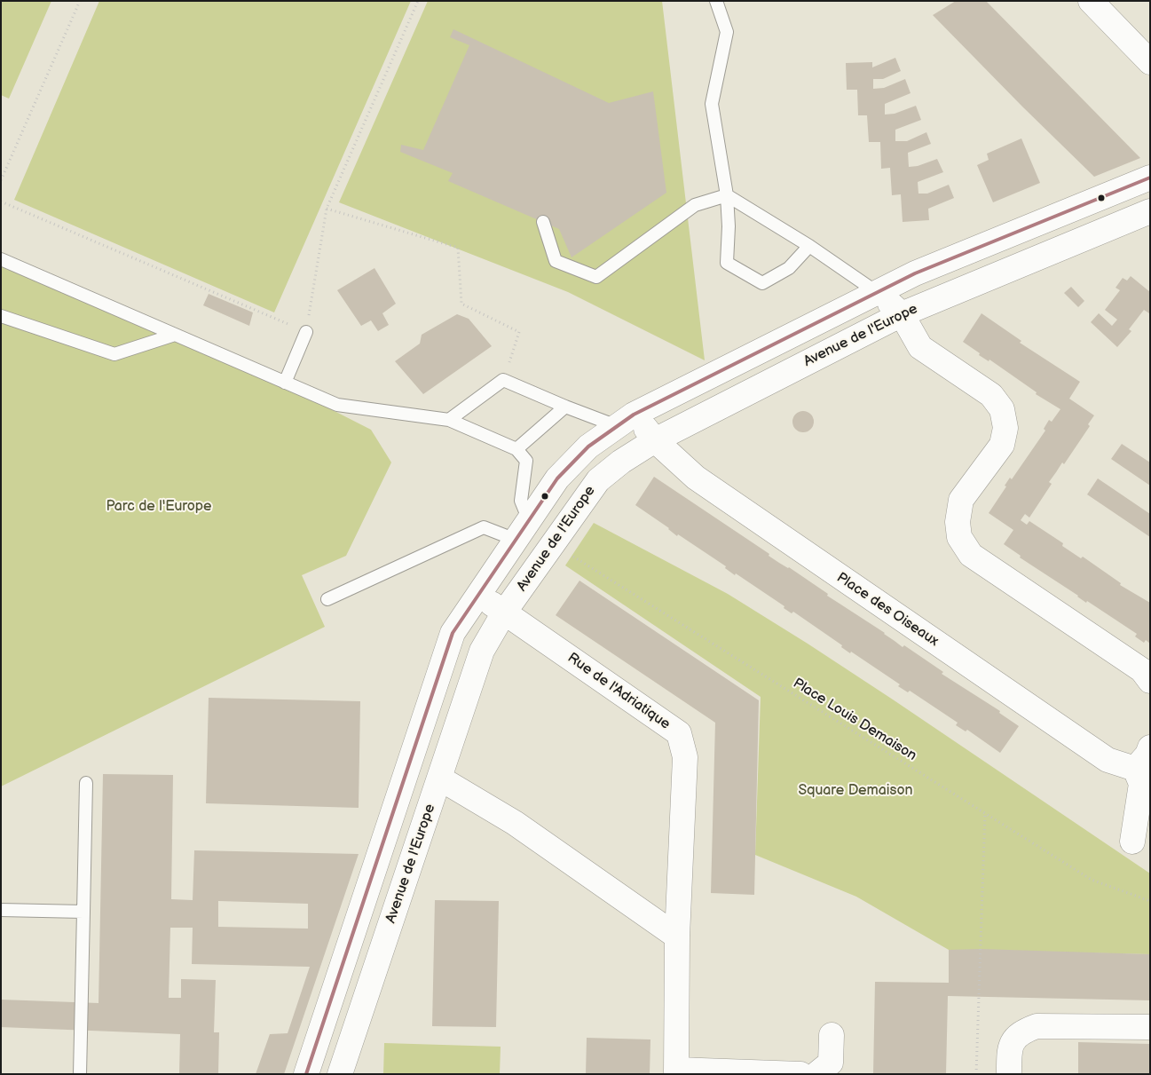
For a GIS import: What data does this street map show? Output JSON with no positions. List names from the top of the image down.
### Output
{
  "streets": {
    "street": ["Avenue de l'Europe", "Place des Oiseaux", "Rue de l'Adriatique"],
    "path": ["Place Louis Demaison"]
  },
  "crossings": [
    ["Avenue de l'Europe", "Place des Oiseaux"],
    ["Avenue de l'Europe", "Rue de l'Adriatique"],
    ["Avenue de l'Europe", "Place Louis Demaison"]
  ],
  "parks": ["Parc de l'Europe", "Square Demaison"]
}
